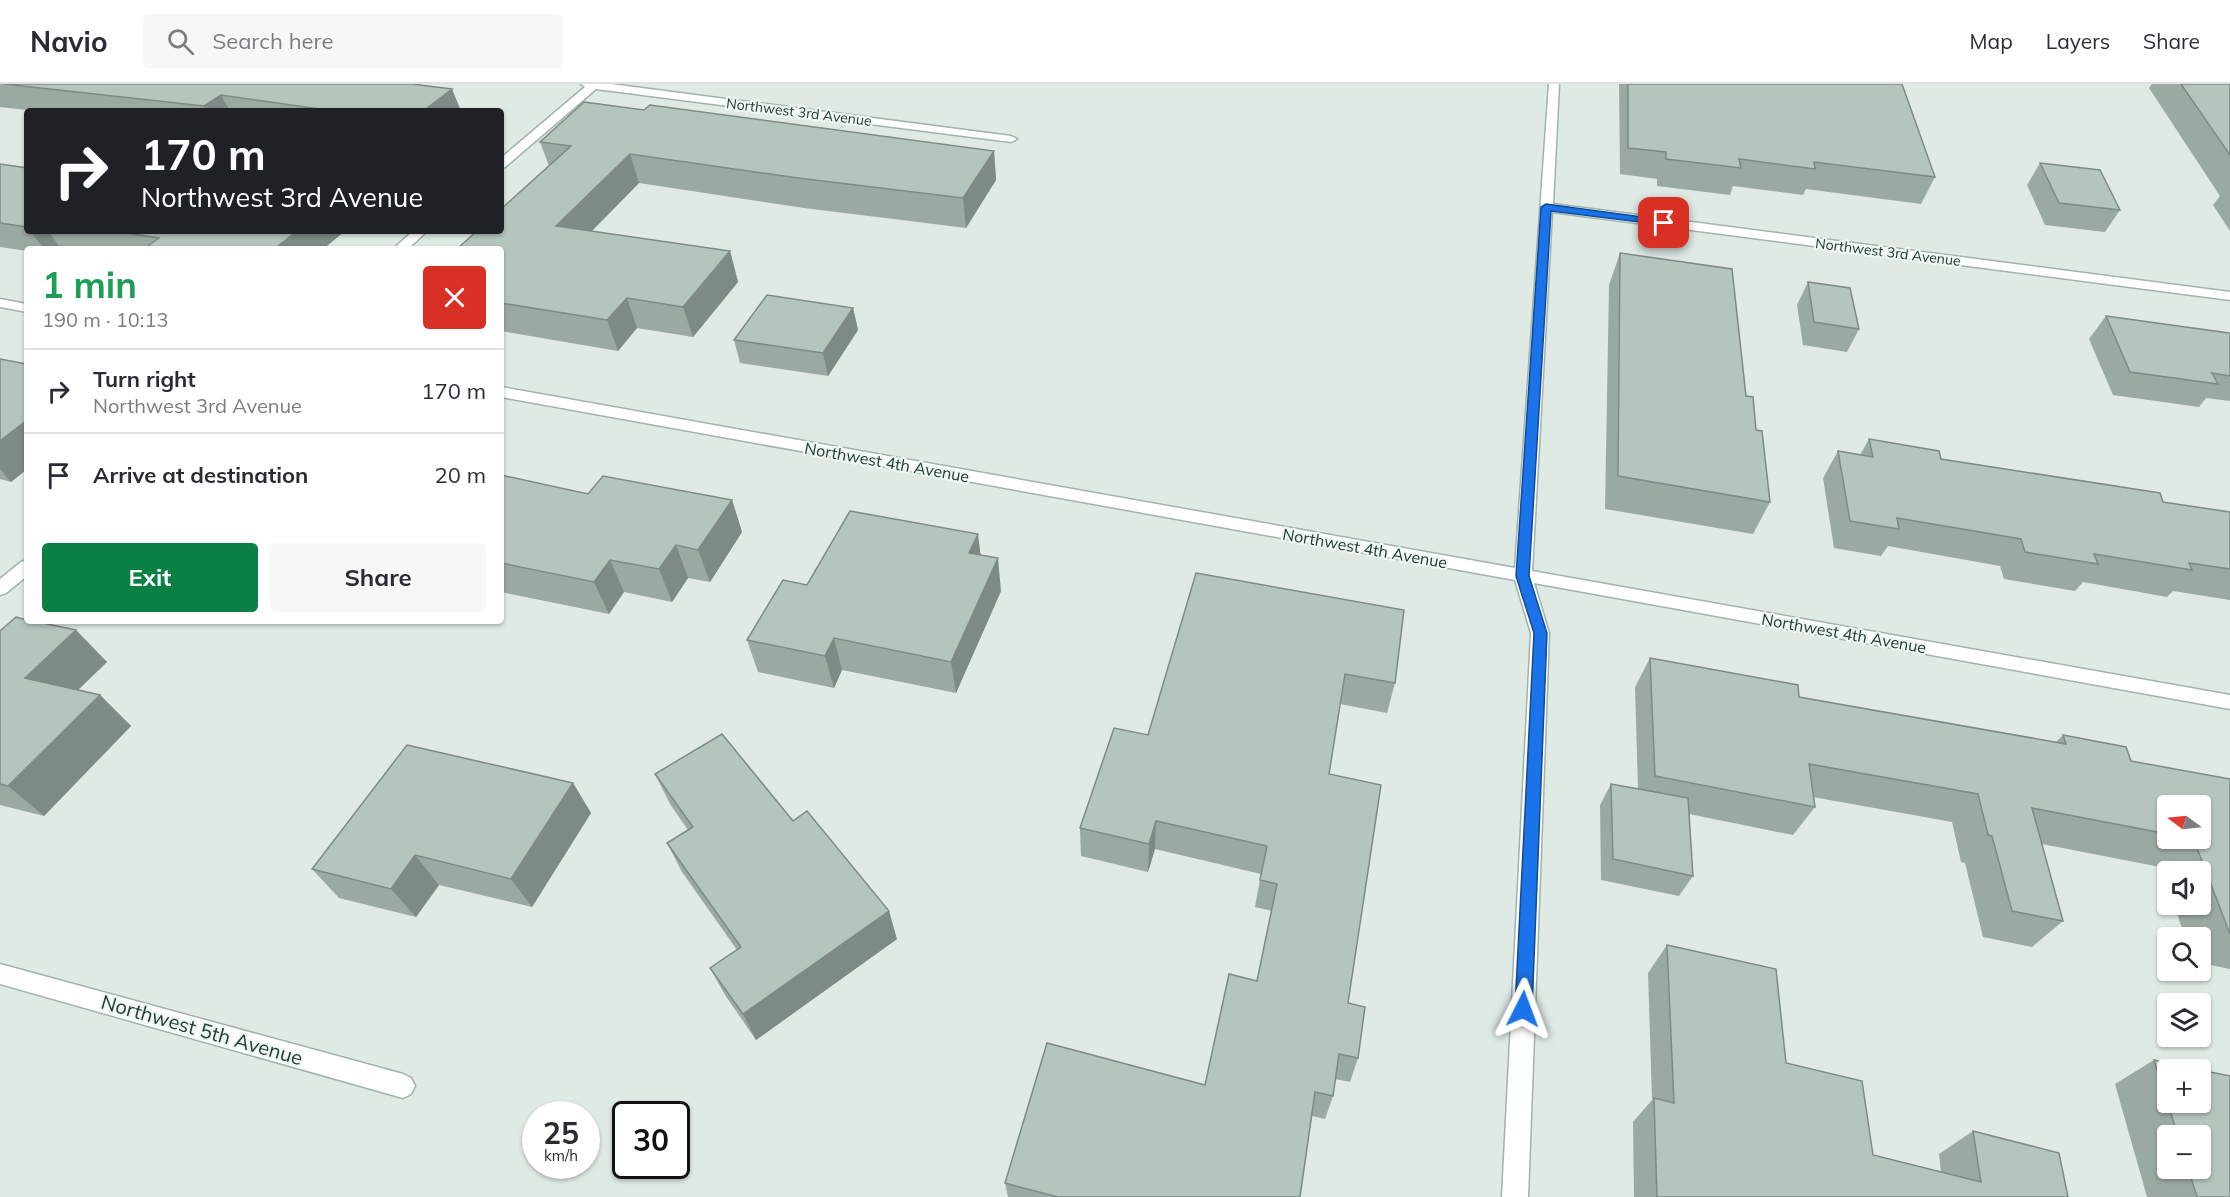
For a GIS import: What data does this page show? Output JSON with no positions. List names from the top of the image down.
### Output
{
  "streets": {
    "street": ["Northwest 3rd Avenue", "Northwest 4th Avenue", "Northwest 5th Avenue"]
  },
  "north": "left",
  "page": {
    "header": "Navio",
    "search": "Search here",
    "nav": ["Map", "Layers", "Share"],
    "turn": ["170 m", "Northwest 3rd Avenue"],
    "heading": ["1 min", "190 m · 10:13"],
    "list": [
      {
        "name": "Turn right",
        "note": "Northwest 3rd Avenue",
        "value": "170 m"
      },
      {
        "name": "Arrive at destination",
        "value": "20 m"
      }
    ],
    "buttons": ["Exit", "Share"],
    "map_buttons": ["+", "−"],
    "speed": "25 km/h",
    "limit": "30"
  }
}
